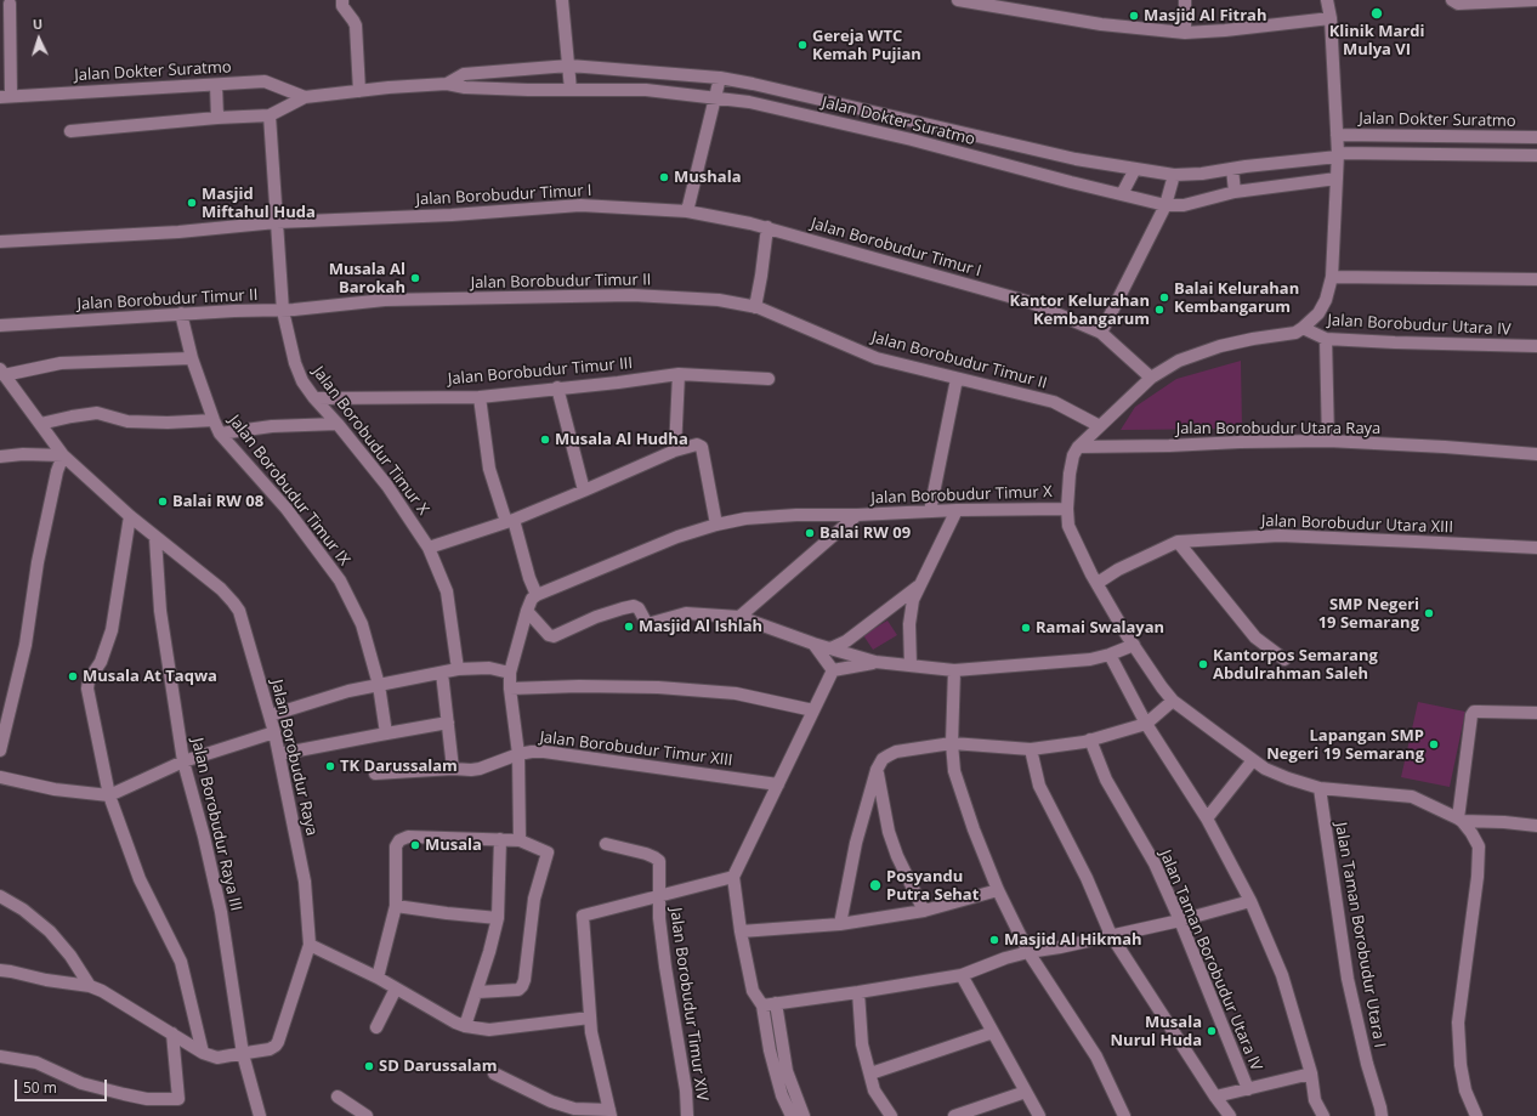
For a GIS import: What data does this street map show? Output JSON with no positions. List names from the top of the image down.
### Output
{
  "streets": {
    "street": [
      "Jalan Dokter Suratmo",
      "Jalan Borobudur Timur I",
      "Jalan Borobudur Timur II",
      "Jalan Borobudur Utara IV",
      "Jalan Borobudur Timur III",
      "Jalan Borobudur Utara Raya",
      "Jalan Borobudur Timur X",
      "Jalan Borobudur Timur IX",
      "Jalan Borobudur Utara XIII",
      "Jalan Borobudur Timur XIII",
      "Jalan Borobudur Raya",
      "Jalan Borobudur Raya III",
      "Jalan Taman Borobudur Utara I",
      "Jalan Taman Borobudur Utara IV",
      "Jalan Borobudur Timur XIV"
    ]
  },
  "crossings": [
    ["Jalan Dokter Suratmo", "Jalan Borobudur Timur X"],
    ["Jalan Borobudur Timur I", "Jalan Borobudur Timur X"],
    ["Jalan Borobudur Timur II", "Jalan Borobudur Timur X"],
    ["Jalan Borobudur Timur II", "Jalan Borobudur Timur IX"],
    ["Jalan Borobudur Timur III", "Jalan Borobudur Timur X"],
    ["Jalan Borobudur Raya", "Jalan Borobudur Raya III"]
  ],
  "places": [
    "Klinik Mardi Mulya VI",
    "Masjid Al Fitrah",
    "Gereja WTC Kemah Pujian",
    "Mushala",
    "Masjid Miftahul Huda",
    "Musala Al Barokah",
    "Balai Kelurahan Kembangarum",
    "Kantor Kelurahan Kembangarum",
    "Musala Al Hudha",
    "Balai RW 08",
    "Balai RW 09",
    "SMP Negeri 19 Semarang",
    "Masjid Al Ishlah",
    "Ramai Swalayan",
    "Kantorpos Semarang Abdulrahman Saleh",
    "Musala At Taqwa",
    "Lapangan SMP Negeri 19 Semarang",
    "TK Darussalam",
    "Musala",
    "Posyandu Putra Sehat",
    "Masjid Al Hikmah",
    "Musala Nurul Huda",
    "SD Darussalam"
  ],
  "scale_bar": "50 m",
  "north": "top"
}
